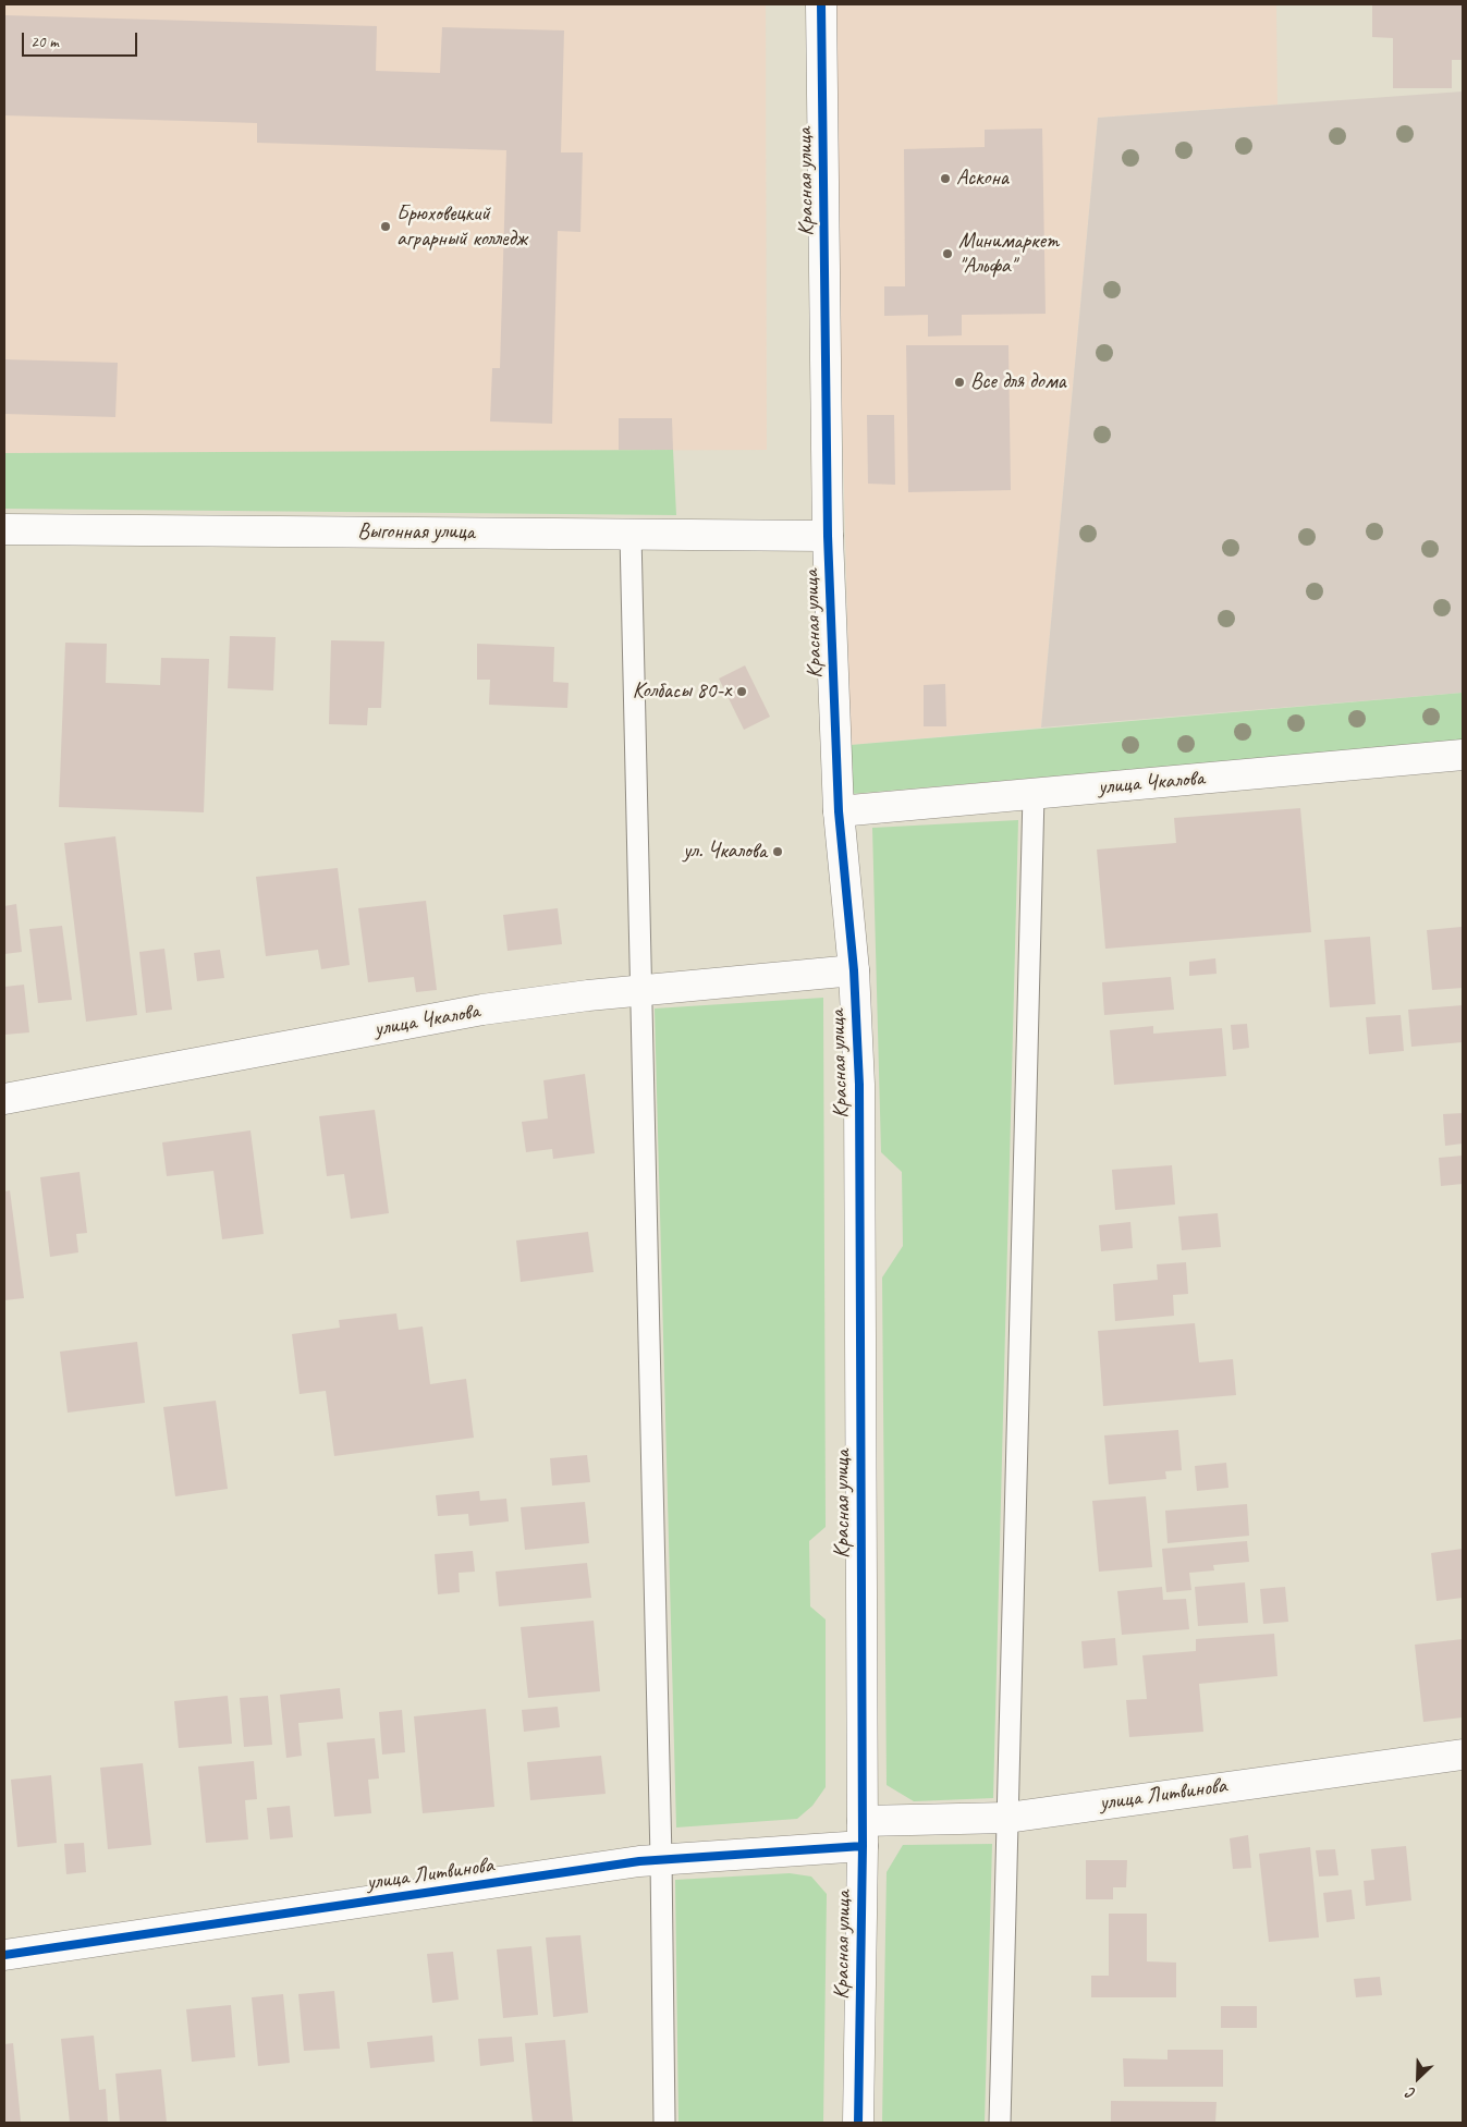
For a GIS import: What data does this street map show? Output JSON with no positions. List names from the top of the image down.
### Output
{
  "streets": {
    "street": [
      "Красная улица",
      "Выгонная улица",
      "улица Чкалова",
      "улица Литвинова"
    ]
  },
  "crossings": [
    ["Красная улица", "Выгонная улица"],
    ["Красная улица", "улица Чкалова"],
    ["Красная улица", "улица Литвинова"]
  ],
  "places": [
    "Аскона",
    "Брюховецкий аграрный колледж",
    "Минимаркет \"Альфа\"",
    "Все для дома",
    "Колбасы 80-х",
    "ул. Чкалова"
  ],
  "scale_bar": "20 m",
  "north": "bottom left"
}
